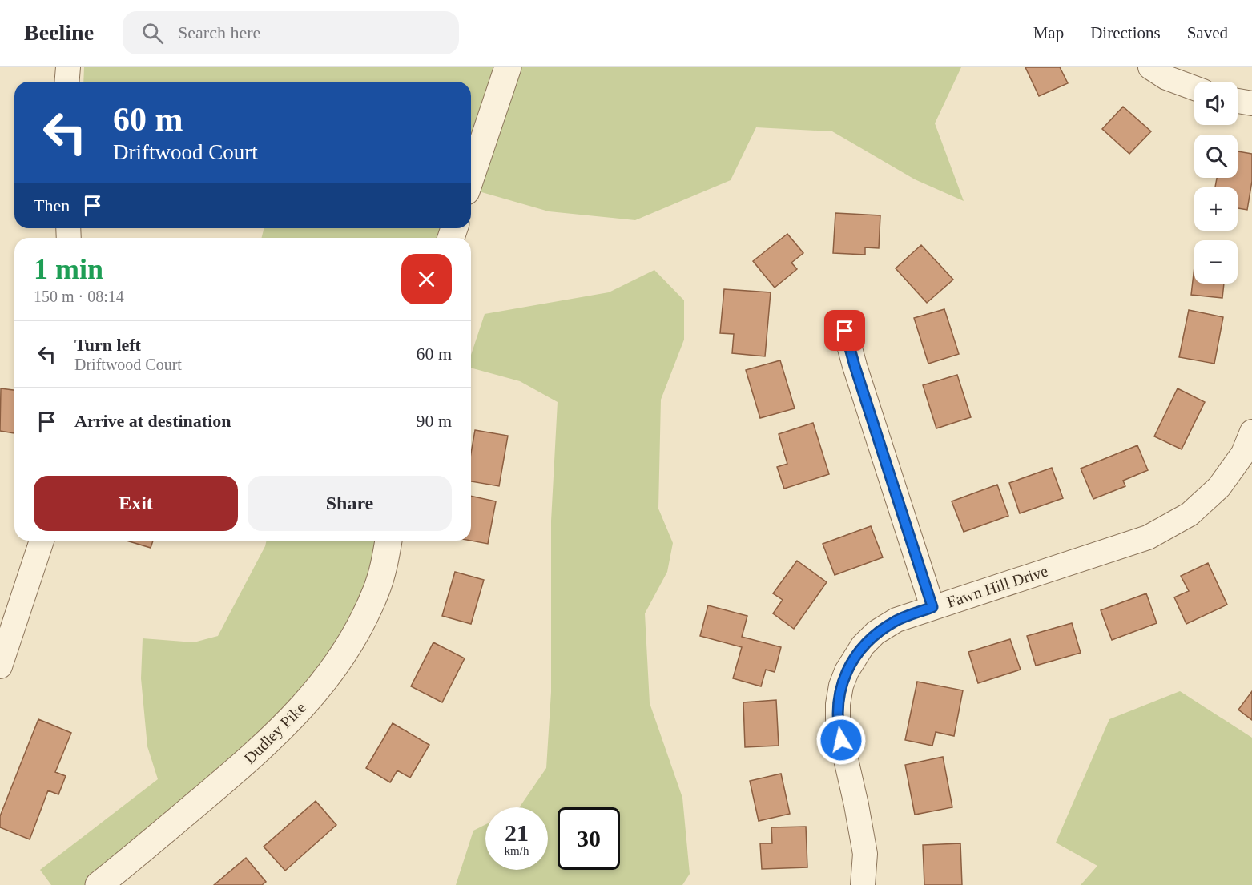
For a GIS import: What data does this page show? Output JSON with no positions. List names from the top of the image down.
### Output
{
  "streets": {
    "street": ["Fawn Hill Drive", "Dudley Pike"]
  },
  "page": {
    "header": "Beeline",
    "search": "Search here",
    "nav": ["Map", "Directions", "Saved"],
    "map_buttons": ["+", "−"],
    "turn": ["60 m", "Driftwood Court"],
    "then": "Then",
    "heading": ["1 min", "150 m · 08:14"],
    "list": [
      {
        "name": "Turn left",
        "note": "Driftwood Court",
        "value": "60 m"
      },
      {
        "name": "Arrive at destination",
        "value": "90 m"
      }
    ],
    "buttons": ["Exit", "Share"],
    "speed": "21 km/h",
    "limit": "30"
  }
}
